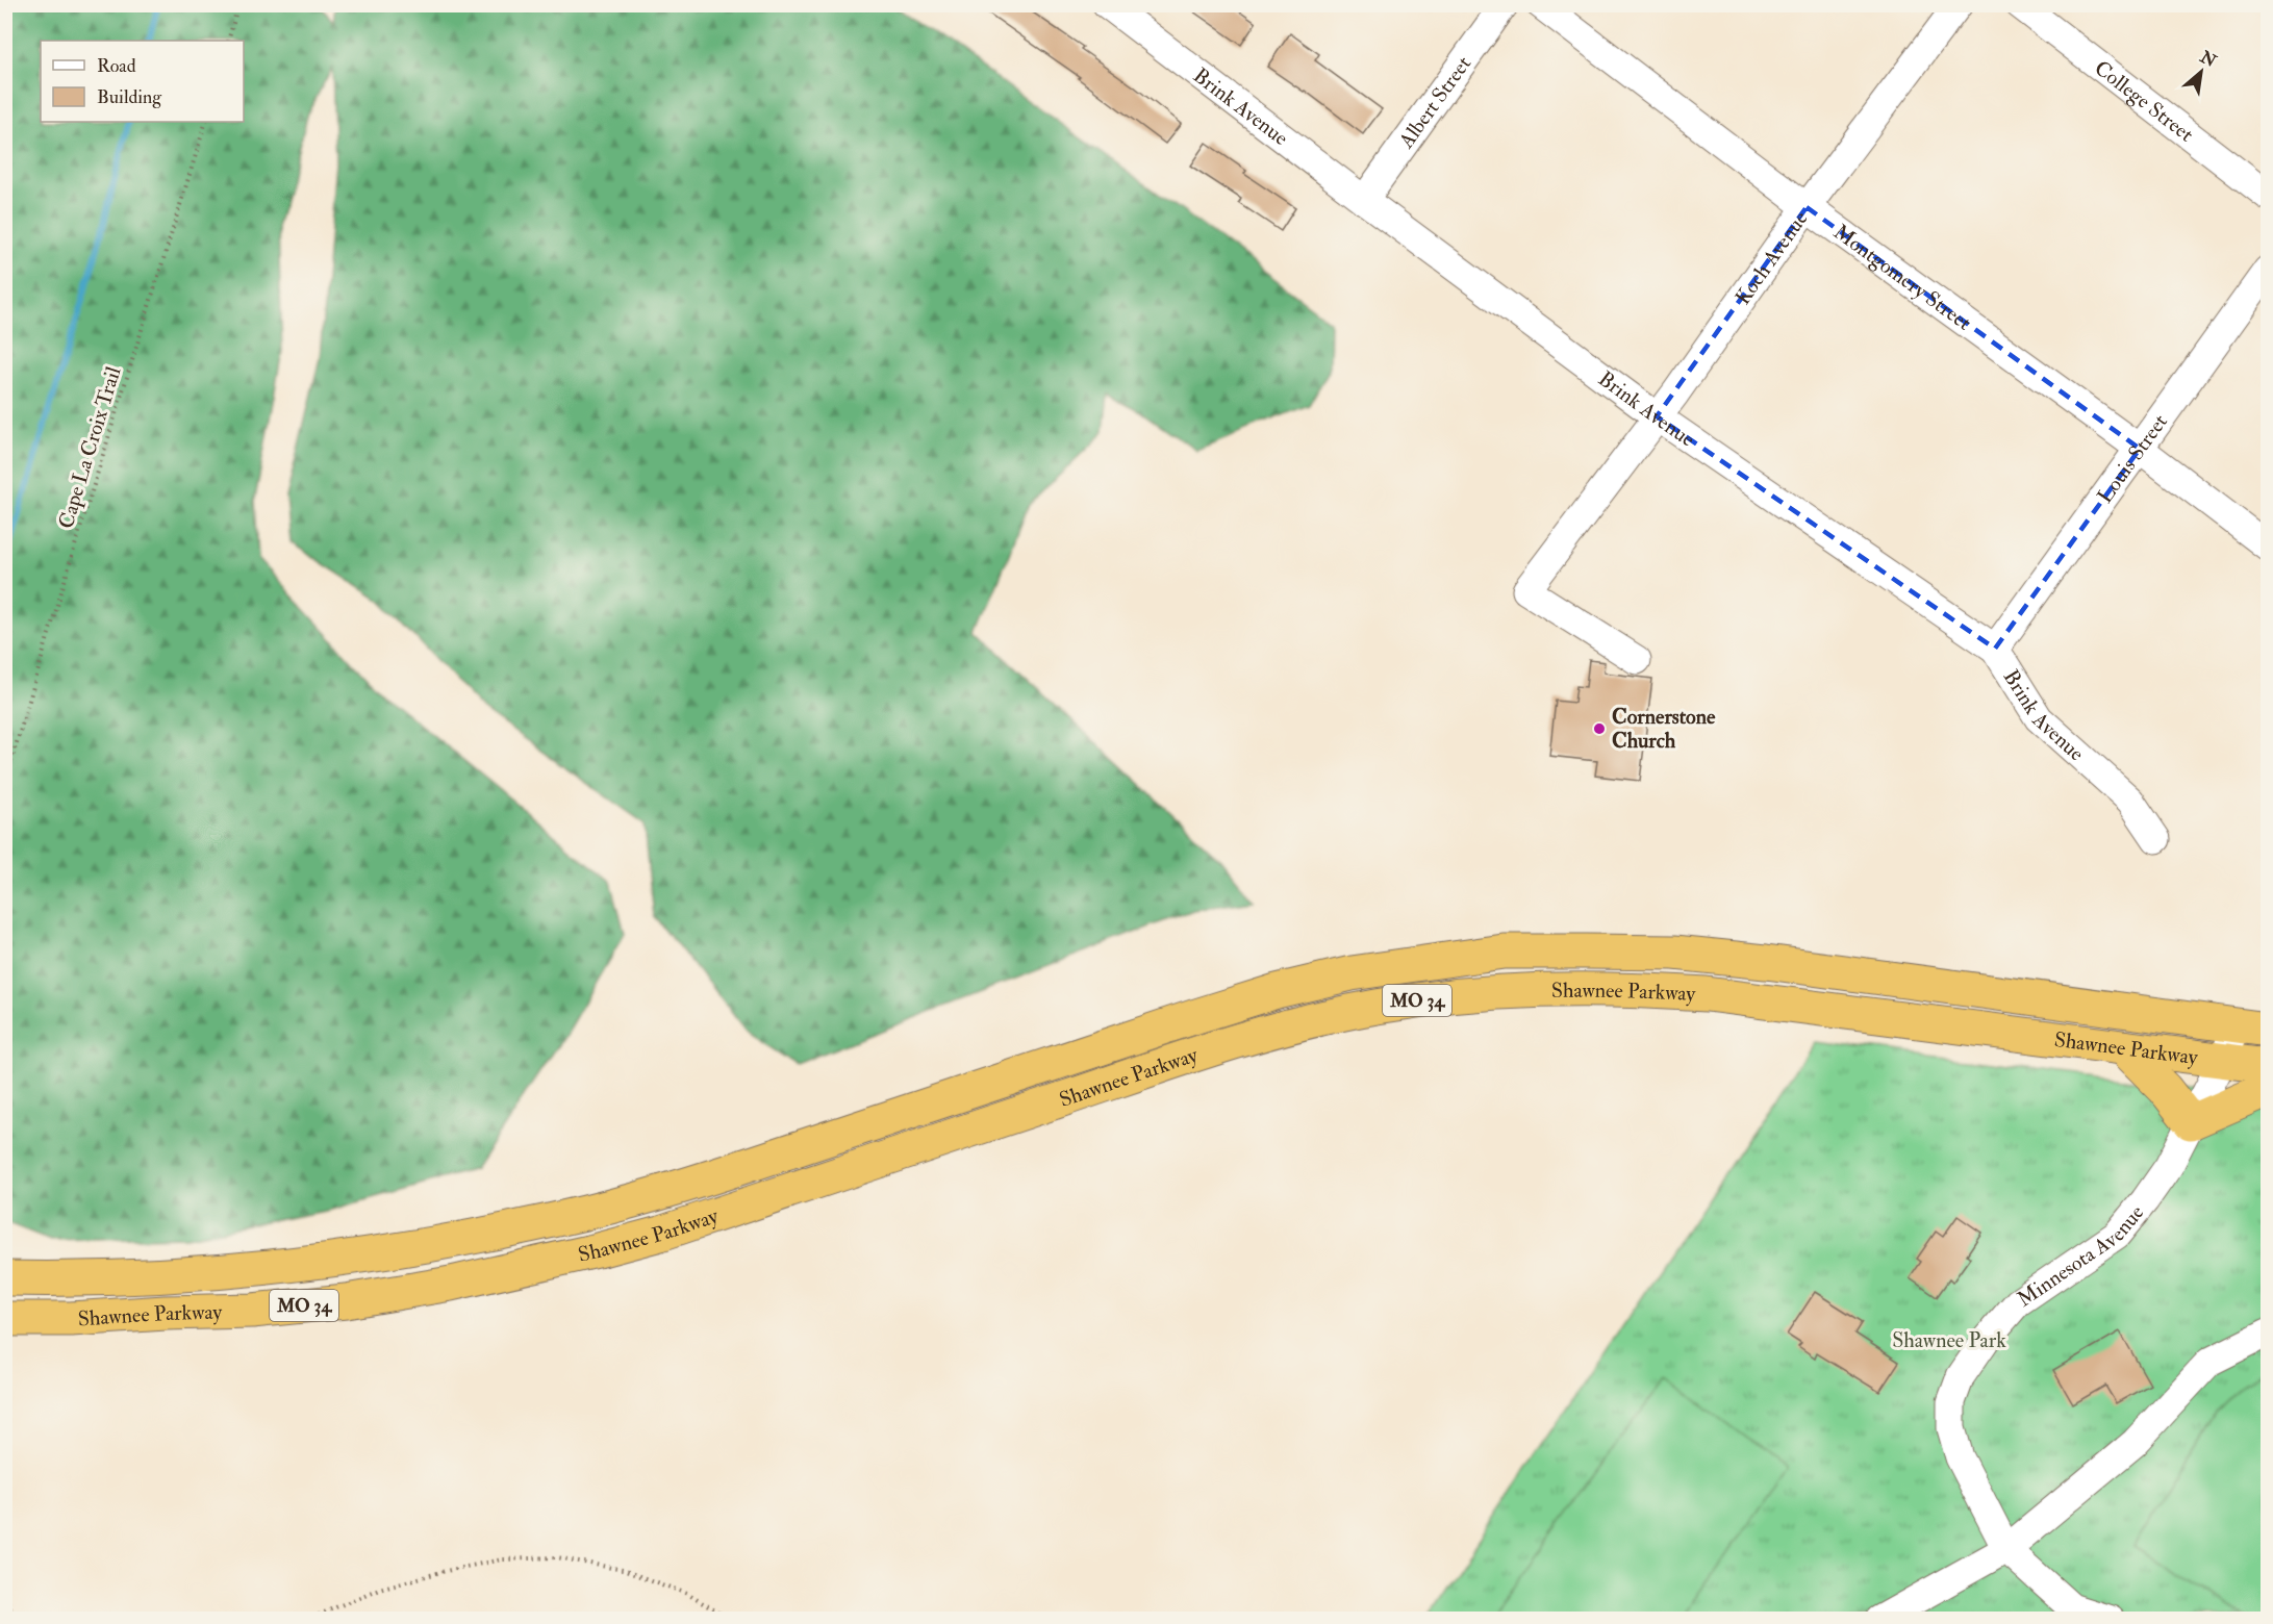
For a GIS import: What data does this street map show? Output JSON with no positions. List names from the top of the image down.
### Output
{
  "streets": {
    "highway": ["Shawnee Parkway", "MO 34"],
    "street": [
      "College Street",
      "Albert Street",
      "Brink Avenue",
      "Koch Avenue",
      "Montgomery Street",
      "Louis Street",
      "Minnesota Avenue"
    ],
    "path": ["Cape La Croix Trail"]
  },
  "crossings": [
    ["Albert Street", "Brink Avenue"],
    ["Brink Avenue", "Koch Avenue"],
    ["Brink Avenue", "Louis Street"],
    ["Koch Avenue", "Montgomery Street"],
    ["Montgomery Street", "Louis Street"],
    ["Shawnee Parkway", "Minnesota Avenue"]
  ],
  "parks": ["Shawnee Park"],
  "places": ["Cornerstone Church"],
  "legend": ["Road", "Building"],
  "north": "top right"
}
